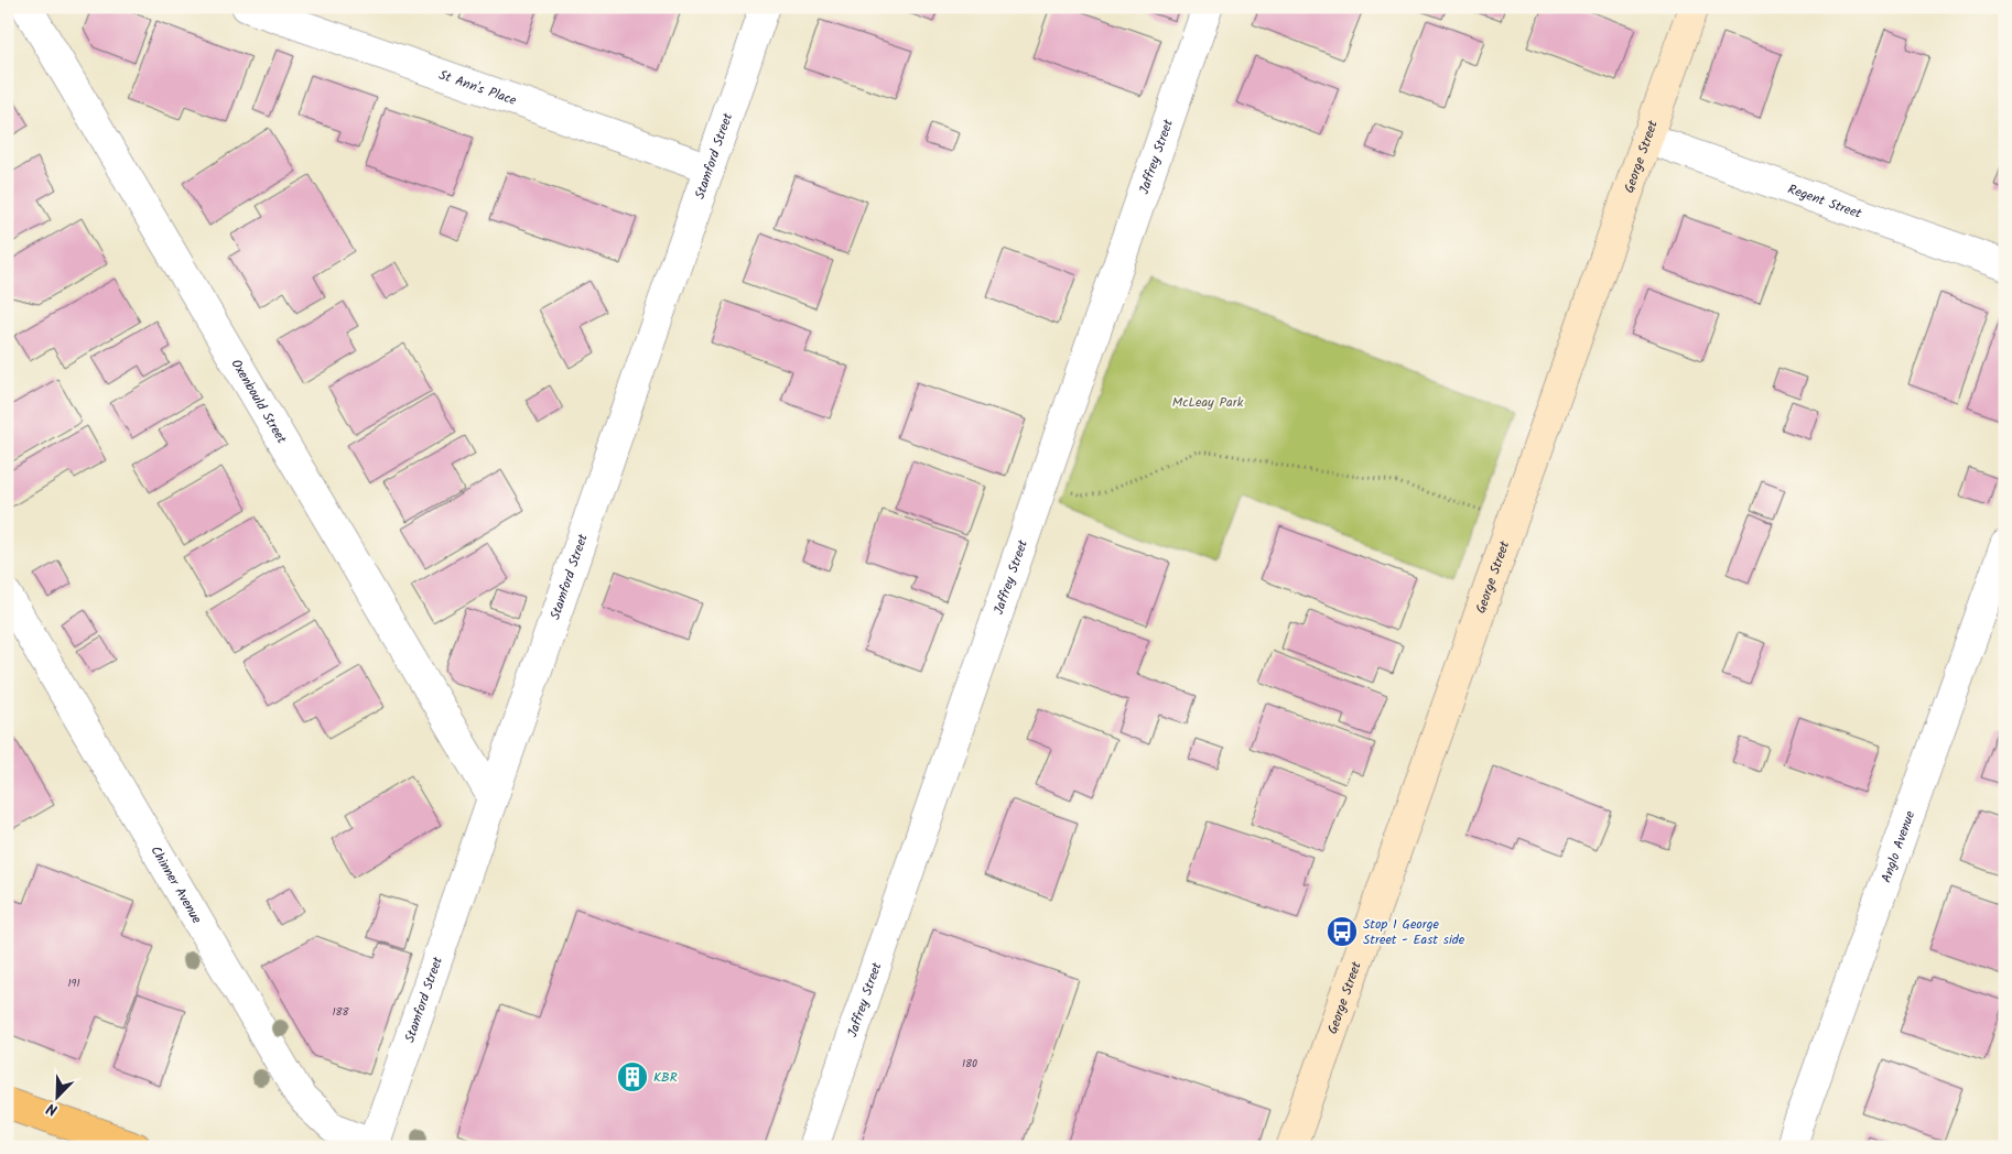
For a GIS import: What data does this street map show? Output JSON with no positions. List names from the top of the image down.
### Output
{
  "streets": {
    "street": [
      "St Ann's Place",
      "Stamford Street",
      "Jaffrey Street",
      "George Street",
      "Regent Street",
      "Oxenbould Street",
      "Anglo Avenue",
      "Chinner Avenue"
    ]
  },
  "crossings": [
    ["St Ann's Place", "Stamford Street"],
    ["Stamford Street", "Oxenbould Street"],
    ["Stamford Street", "Chinner Avenue"],
    ["George Street", "Regent Street"]
  ],
  "parks": ["McLeay Park"],
  "places": {
    "bus stop": ["Stop 1 George Street - East side"],
    "building": ["KBR"]
  },
  "house_numbers": ["191", "188", "180"],
  "north": "bottom left"
}
